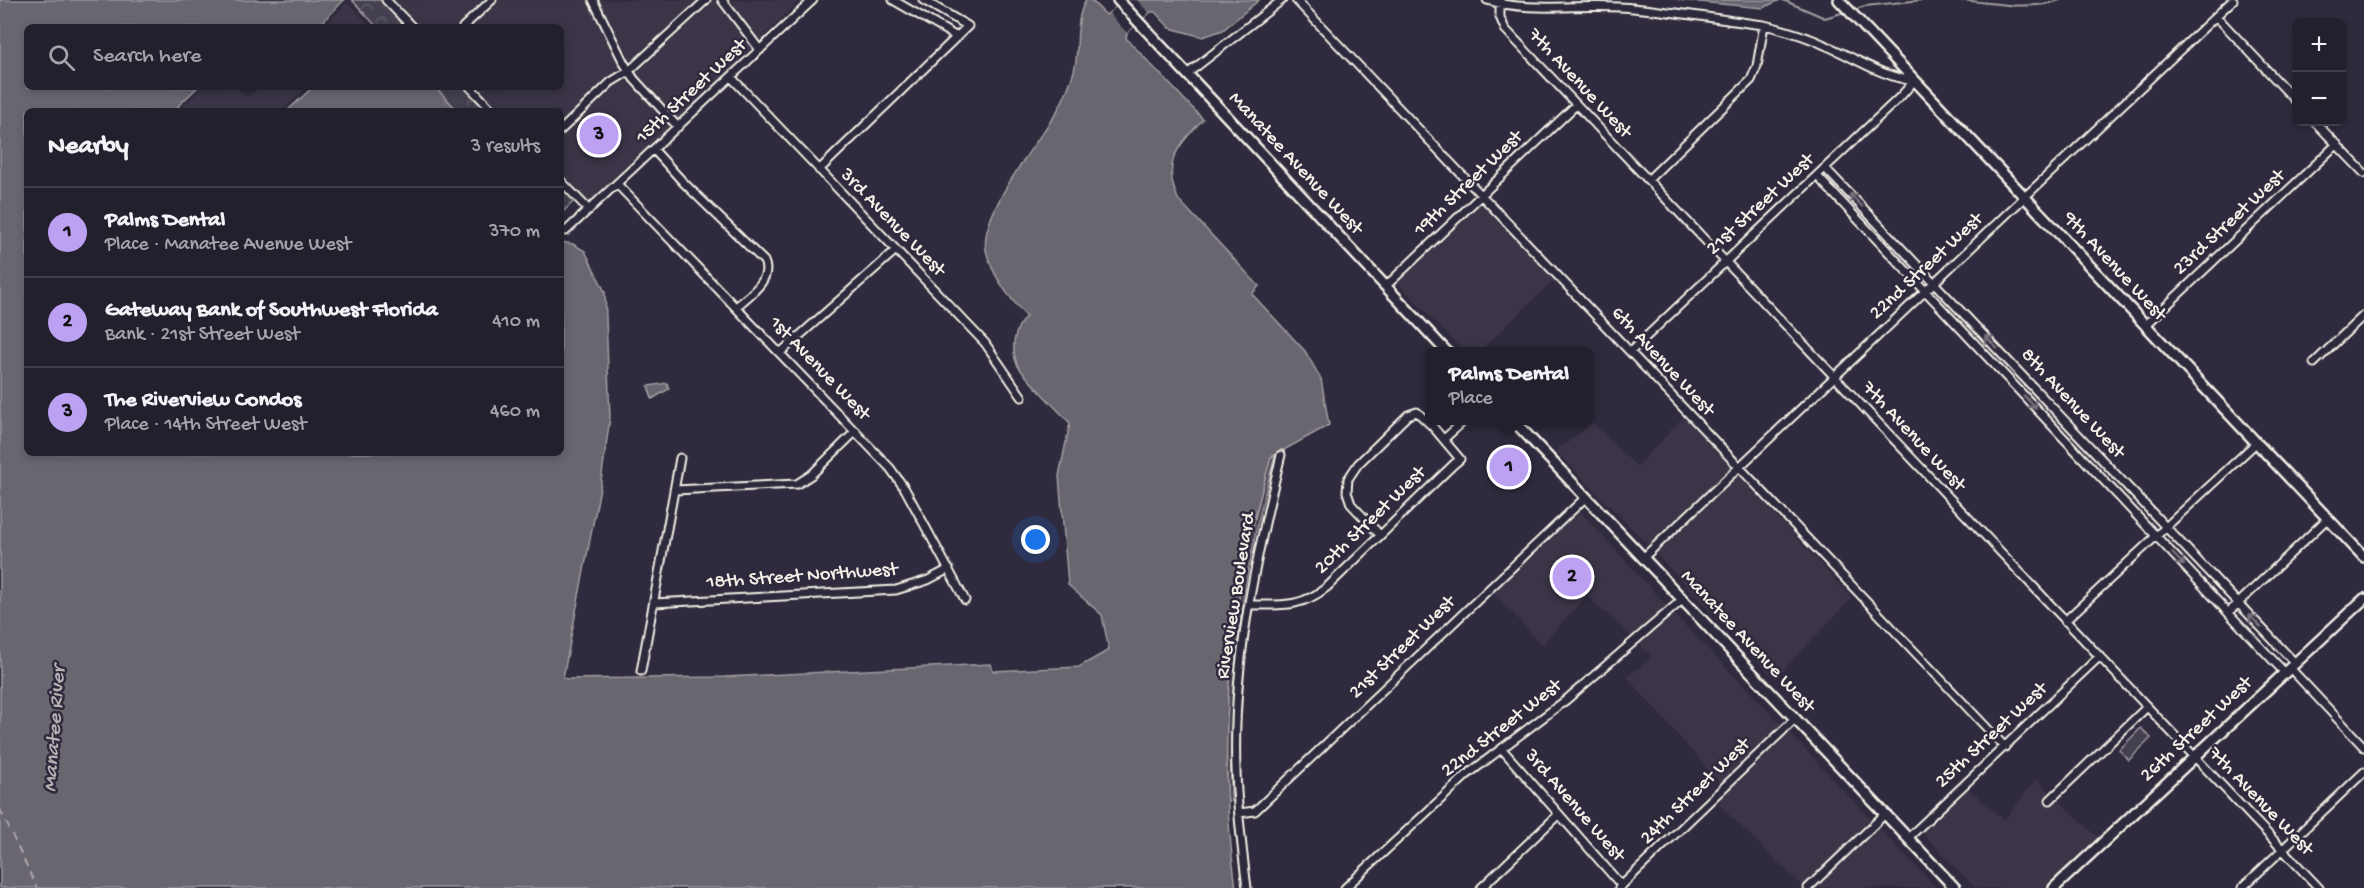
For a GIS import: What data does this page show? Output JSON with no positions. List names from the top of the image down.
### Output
{
  "streets": {
    "street": [
      "7th Avenue West",
      "15th Street West",
      "Manatee Avenue West",
      "19th Street West",
      "21st Street West",
      "3rd Avenue West",
      "23rd Street West",
      "22nd Street West",
      "9th Avenue West",
      "6th Avenue West",
      "1st Avenue West",
      "8th Avenue West",
      "20th Street West",
      "18th Street Northwest",
      "Riverview Boulevard",
      "26th Street West",
      "25th Street West",
      "24th Street West"
    ]
  },
  "crossings": [
    ["7th Avenue West", "19th Street West"],
    ["7th Avenue West", "21st Street West"],
    ["7th Avenue West", "22nd Street West"],
    ["7th Avenue West", "26th Street West"],
    ["7th Avenue West", "25th Street West"],
    ["15th Street West", "3rd Avenue West"],
    ["15th Street West", "1st Avenue West"],
    ["Manatee Avenue West", "19th Street West"],
    ["Manatee Avenue West", "21st Street West"],
    ["Manatee Avenue West", "22nd Street West"],
    ["Manatee Avenue West", "25th Street West"],
    ["Manatee Avenue West", "24th Street West"],
    ["19th Street West", "6th Avenue West"],
    ["21st Street West", "9th Avenue West"],
    ["21st Street West", "6th Avenue West"],
    ["21st Street West", "8th Avenue West"],
    ["21st Street West", "Riverview Boulevard"],
    ["3rd Avenue West", "22nd Street West"],
    ["3rd Avenue West", "24th Street West"],
    ["23rd Street West", "9th Avenue West"],
    ["22nd Street West", "9th Avenue West"],
    ["22nd Street West", "6th Avenue West"],
    ["22nd Street West", "8th Avenue West"],
    ["6th Avenue West", "25th Street West"],
    ["1st Avenue West", "18th Street Northwest"],
    ["8th Avenue West", "26th Street West"],
    ["20th Street West", "Riverview Boulevard"]
  ],
  "water": ["Manatee River"],
  "page": {
    "map_buttons": ["+", "−"],
    "search": "Search here",
    "heading": ["Nearby", "3 results"],
    "pins": ["3", "1", "2"],
    "list": [
      {
        "mark": "1",
        "name": "Palms Dental",
        "note": "Place · Manatee Avenue West",
        "value": "370 m"
      },
      {
        "mark": "2",
        "name": "Gateway Bank of Southwest Florida",
        "note": "Bank · 21st Street West",
        "value": "410 m"
      },
      {
        "mark": "3",
        "name": "The Riverview Condos",
        "note": "Place · 14th Street West",
        "value": "460 m"
      }
    ],
    "popup": ["Palms Dental", "Place"]
  }
}
